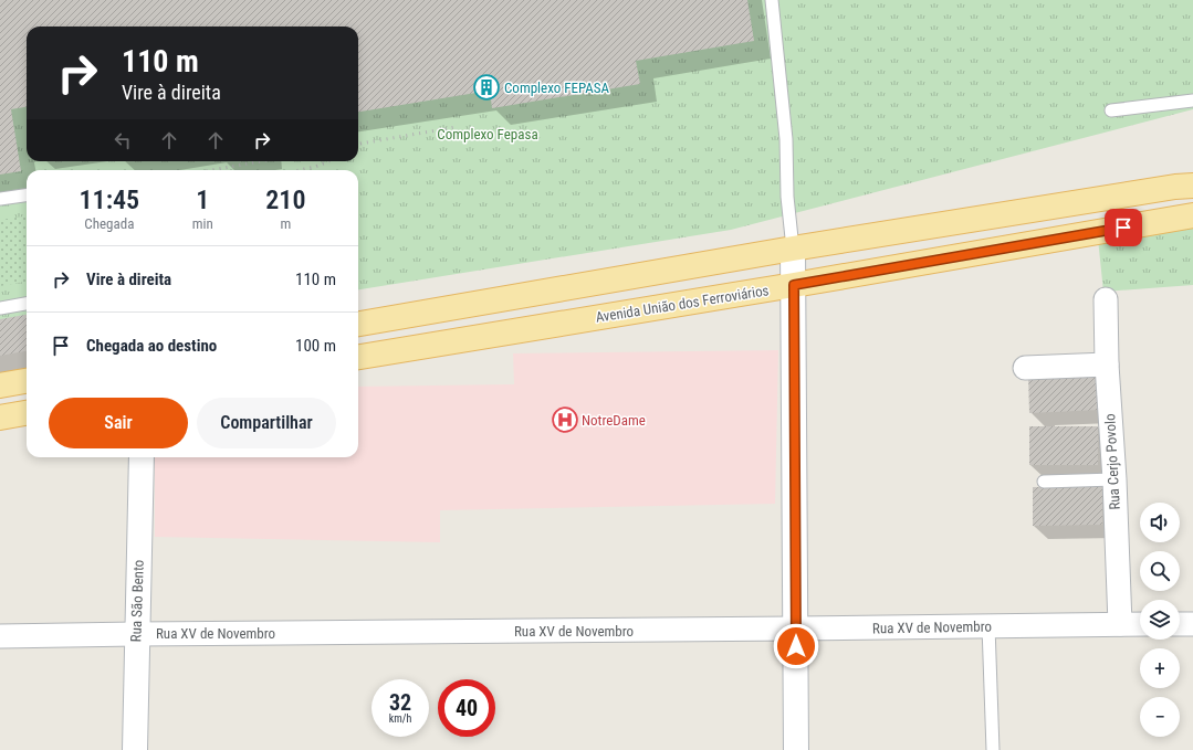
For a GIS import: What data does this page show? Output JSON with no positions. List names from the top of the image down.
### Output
{
  "streets": {
    "main road": ["Avenida União dos Ferroviários"],
    "street": ["Rua Cerjo Povolo", "Rua São Bento", "Rua XV de Novembro"]
  },
  "crossings": [
    ["Rua Cerjo Povolo", "Rua XV de Novembro"],
    ["Rua São Bento", "Rua XV de Novembro"]
  ],
  "parks": ["Complexo Fepasa"],
  "places": {
    "building": ["Complexo FEPASA"],
    "hospital": ["NotreDame"]
  },
  "page": {
    "turn": ["110 m", "Vire à direita"],
    "eta": [
      "11:45",
      "Chegada",
      "1",
      "min",
      "210",
      "m"
    ],
    "list": [
      {
        "name": "Vire à direita",
        "value": "110 m"
      },
      {
        "name": "Chegada ao destino",
        "value": "100 m"
      }
    ],
    "buttons": ["Sair", "Compartilhar"],
    "map_buttons": ["+", "−"],
    "speed": "32 km/h",
    "limit": "40"
  }
}
